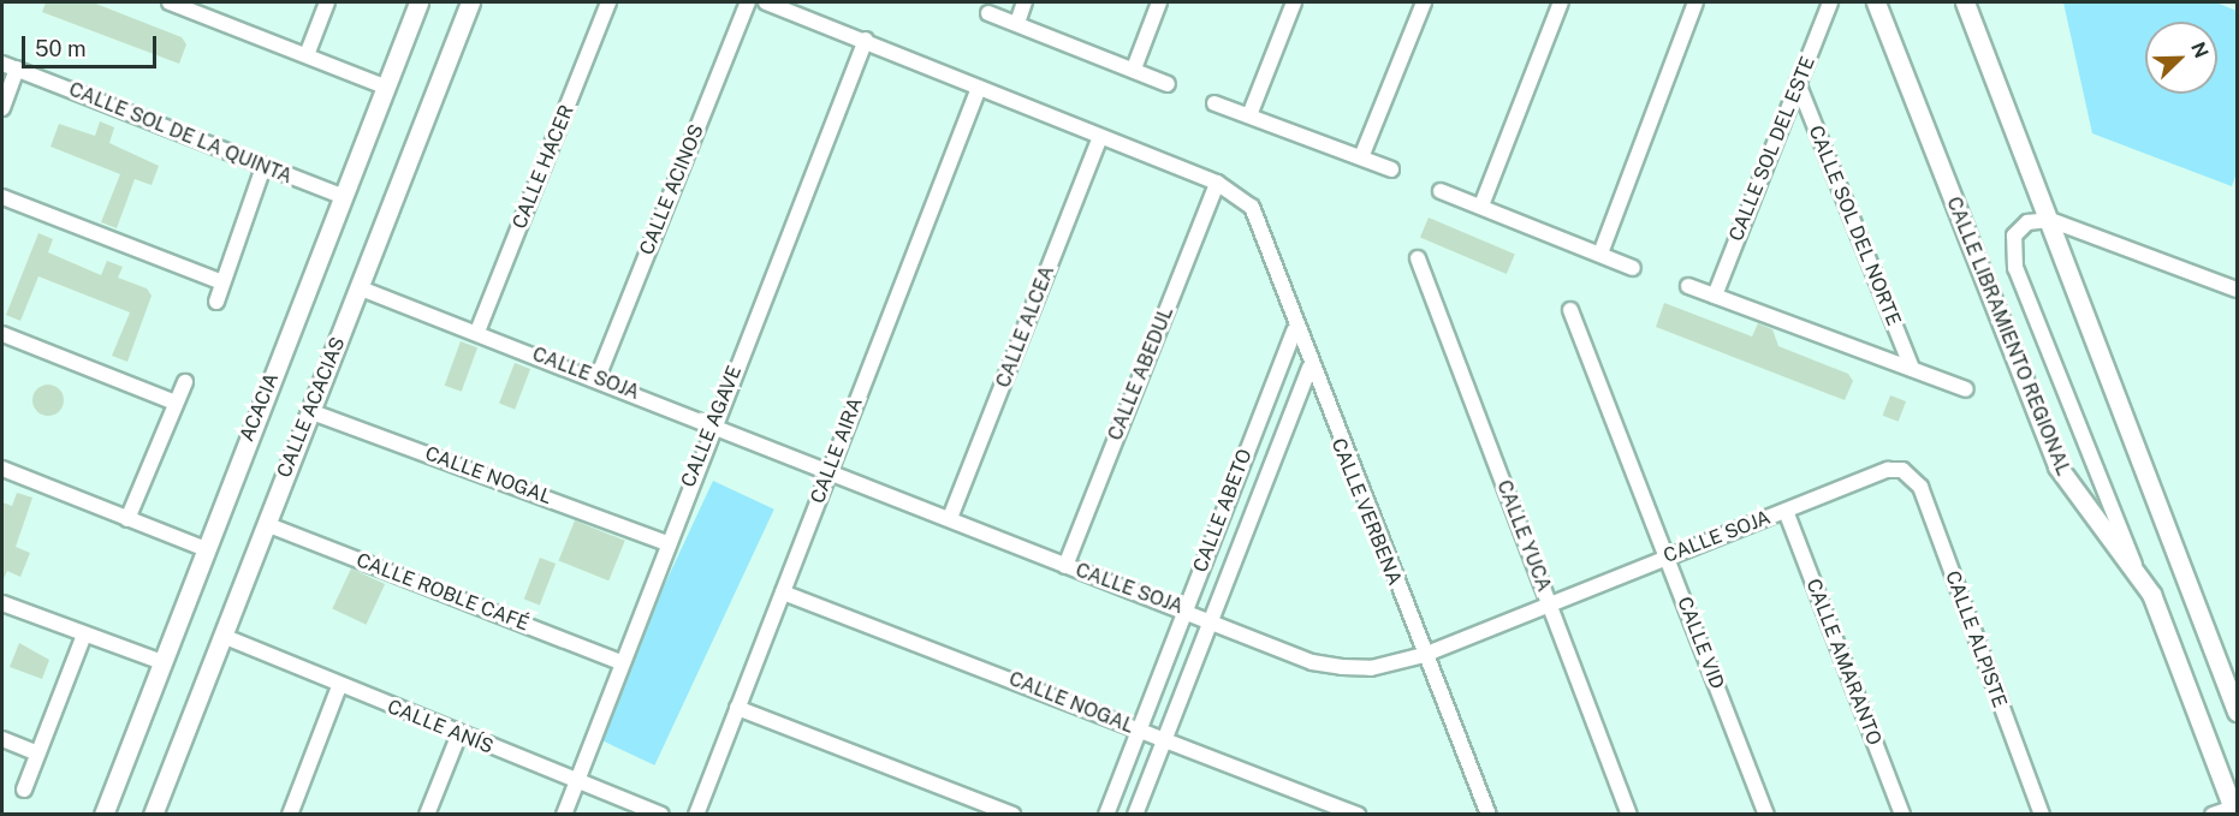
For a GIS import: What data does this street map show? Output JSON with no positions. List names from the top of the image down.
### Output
{
  "streets": {
    "street": [
      "CALLE SOL DE LA QUINTA",
      "CALLE SOL DEL ESTE",
      "CALLE HACER",
      "CALLE ACINOS",
      "CALLE SOL DEL NORTE",
      "CALLE ALCEA",
      "CALLE LIBRAMIENTO REGIONAL",
      "CALLE SOJA",
      "CALLE ABEDUL",
      "ACACIA",
      "CALLE ACACIAS",
      "CALLE AGAVE",
      "CALLE AIRA",
      "CALLE NOGAL",
      "CALLE ABETO",
      "CALLE VERBENA",
      "CALLE YUCA",
      "CALLE ROBLE CAFÉ",
      "CALLE ALPISTE",
      "CALLE VID",
      "CALLE AMARANTO",
      "CALLE ANÍS"
    ]
  },
  "crossings": [
    ["CALLE SOL DE LA QUINTA", "ACACIA"],
    ["CALLE SOL DEL ESTE", "CALLE SOL DEL NORTE"],
    ["CALLE HACER", "CALLE SOJA"],
    ["CALLE ACINOS", "CALLE SOJA"],
    ["CALLE ALCEA", "CALLE SOJA"],
    ["CALLE SOJA", "CALLE ABEDUL"],
    ["CALLE SOJA", "CALLE ACACIAS"],
    ["CALLE SOJA", "CALLE AGAVE"],
    ["CALLE SOJA", "CALLE AIRA"],
    ["CALLE SOJA", "CALLE ABETO"],
    ["CALLE SOJA", "CALLE VERBENA"],
    ["CALLE SOJA", "CALLE YUCA"],
    ["CALLE SOJA", "CALLE ALPISTE"],
    ["CALLE SOJA", "CALLE VID"],
    ["CALLE SOJA", "CALLE AMARANTO"],
    ["CALLE ABEDUL", "CALLE VERBENA"],
    ["CALLE ACACIAS", "CALLE NOGAL"],
    ["CALLE ACACIAS", "CALLE ROBLE CAFÉ"],
    ["CALLE ACACIAS", "CALLE ANÍS"],
    ["CALLE AGAVE", "CALLE NOGAL"],
    ["CALLE AGAVE", "CALLE ROBLE CAFÉ"],
    ["CALLE AGAVE", "CALLE ANÍS"],
    ["CALLE AIRA", "CALLE NOGAL"],
    ["CALLE NOGAL", "CALLE ABETO"],
    ["CALLE ABETO", "CALLE VERBENA"]
  ],
  "scale_bar": "50 m",
  "north": "top right"
}
